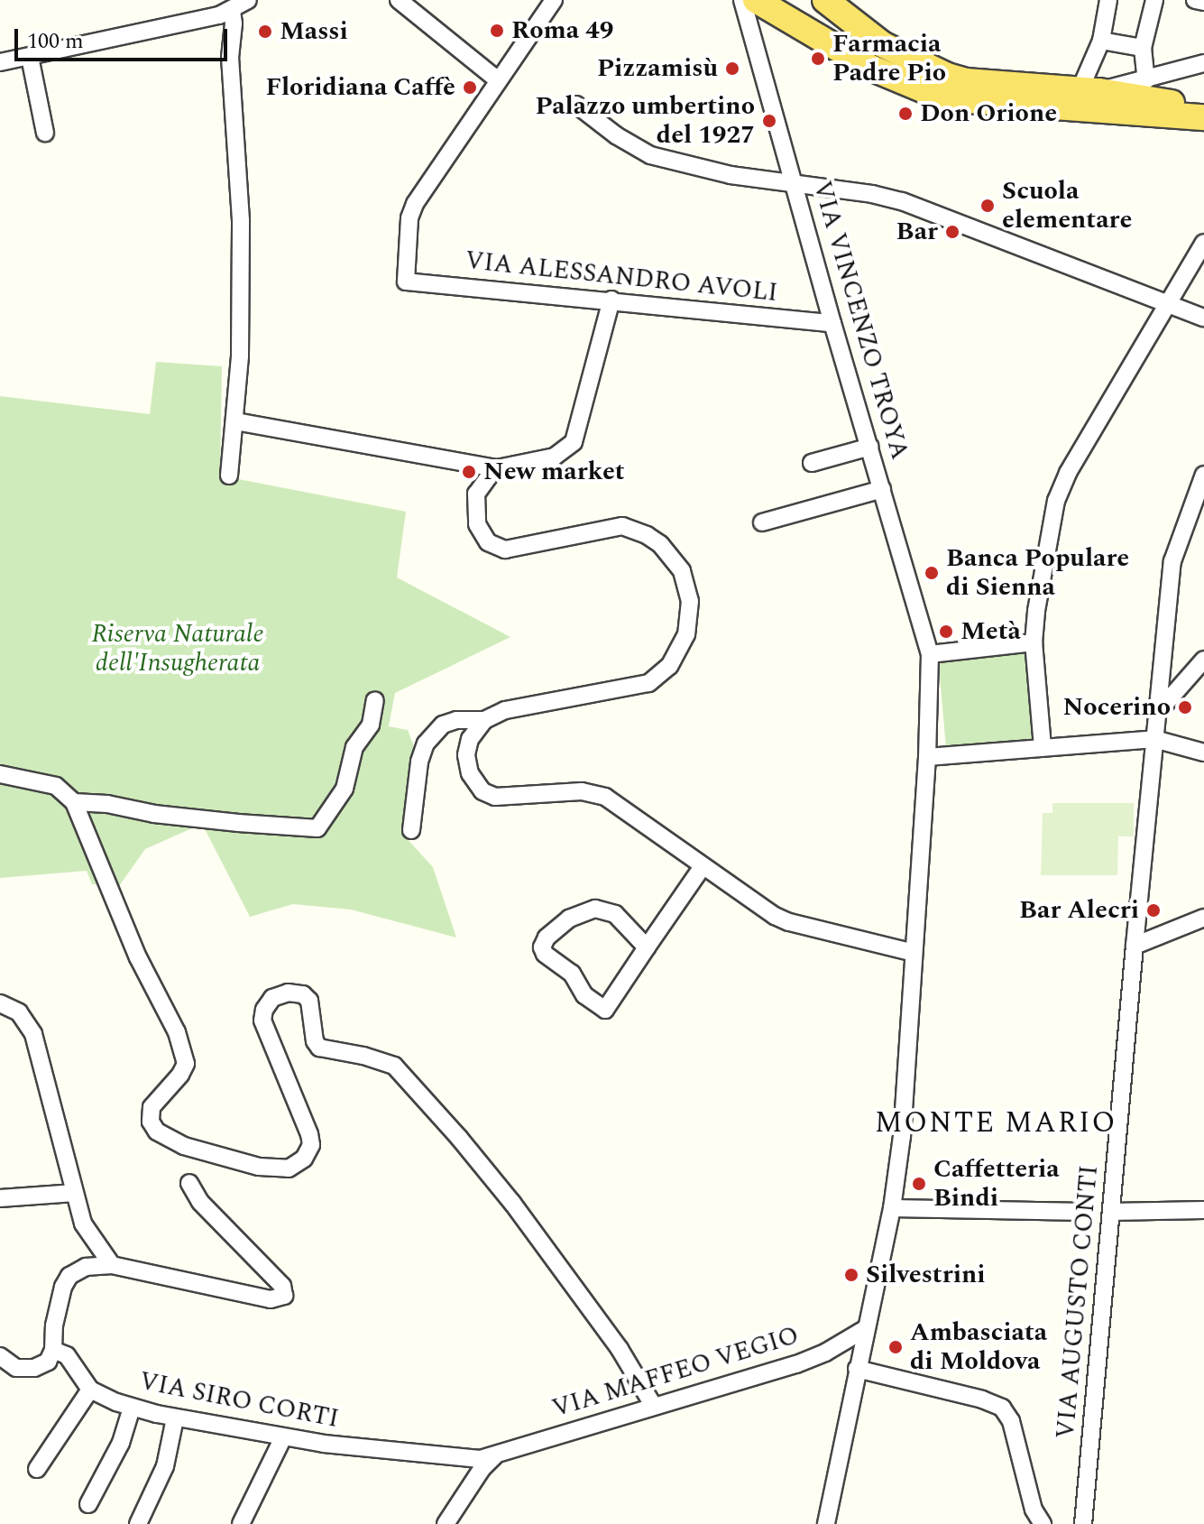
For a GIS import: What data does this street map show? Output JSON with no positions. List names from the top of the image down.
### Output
{
  "streets": {
    "street": [
      "VIA ALESSANDRO AVOLI",
      "VIA VINCENZO TROYA",
      "VIA AUGUSTO CONTI",
      "VIA MAFFEO VEGIO",
      "VIA SIRO CORTI"
    ]
  },
  "crossings": [
    ["VIA ALESSANDRO AVOLI", "VIA VINCENZO TROYA"],
    ["VIA VINCENZO TROYA", "VIA MAFFEO VEGIO"],
    ["VIA MAFFEO VEGIO", "VIA SIRO CORTI"]
  ],
  "districts": ["MONTE MARIO"],
  "parks": ["Riserva Naturale dell'Insugherata"],
  "places": [
    "Roma 49",
    "Massi",
    "Farmacia Padre Pio",
    "Pizzamisù",
    "Floridiana Caffè",
    "Don Orione",
    "Palazzo umbertino del 1927",
    "Scuola elementare",
    "Bar",
    "New market",
    "Banca Populare di Sienna",
    "Metà",
    "Nocerino",
    "Bar Alecri",
    "Caffetteria Bindi",
    "Silvestrini",
    "Ambasciata di Moldova"
  ],
  "scale_bar": "100 m"
}
